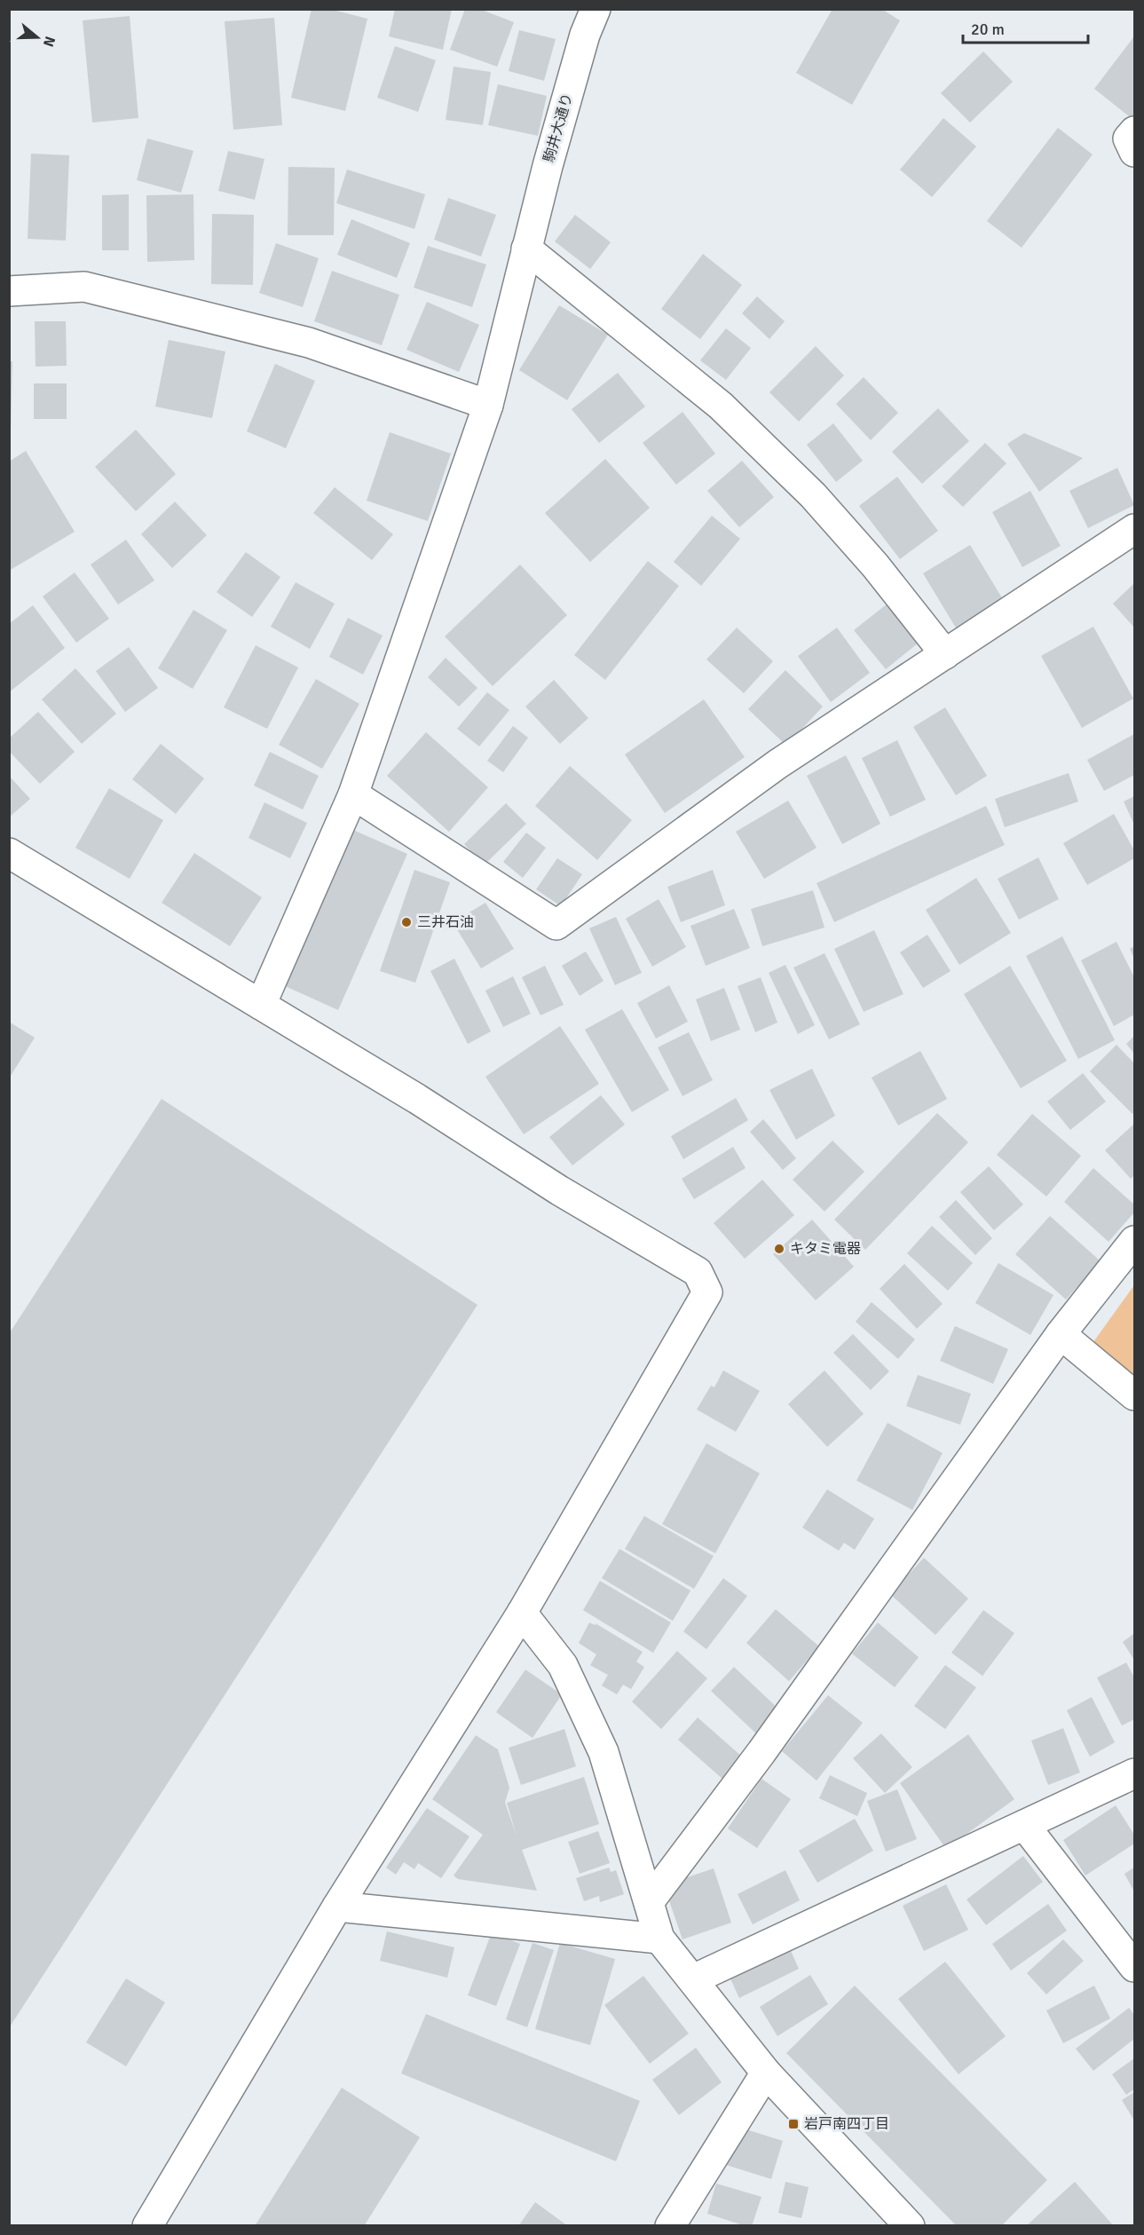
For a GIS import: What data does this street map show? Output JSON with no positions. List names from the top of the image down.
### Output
{
  "streets": {
    "street": ["駒井大通り"]
  },
  "places": {
    "other": ["三井石油", "キタミ電器"],
    "transit": ["岩戸南四丁目"]
  },
  "scale_bar": "20 m",
  "north": "right"
}
